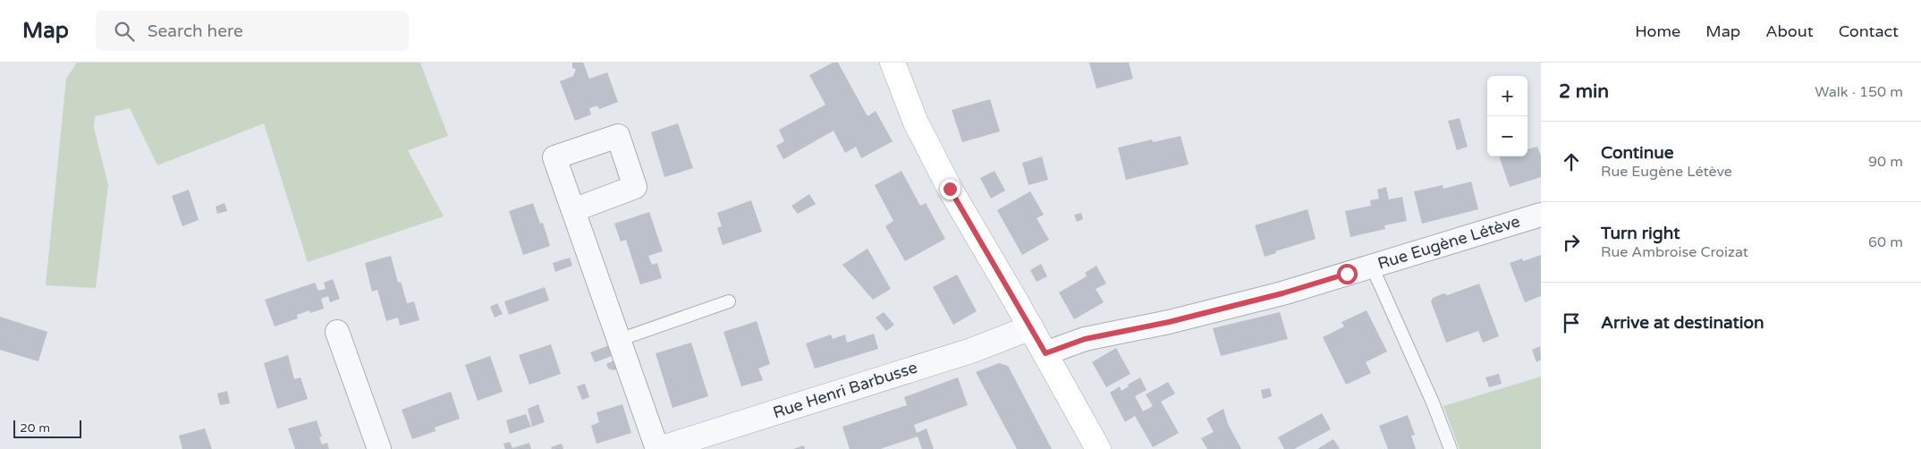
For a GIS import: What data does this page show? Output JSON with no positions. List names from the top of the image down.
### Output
{
  "streets": {
    "street": ["Rue Eugène Létève", "Rue Henri Barbusse"]
  },
  "scale_bar": "20 m",
  "page": {
    "header": "Map",
    "search": "Search here",
    "nav": [
      "Home",
      "Map",
      "About",
      "Contact"
    ],
    "heading": ["2 min", "Walk · 150 m"],
    "map_buttons": ["+", "−"],
    "list": [
      ["Continue", "Rue Eugène Létève", "90 m"],
      ["Turn right", "Rue Ambroise Croizat", "60 m"],
      "Arrive at destination"
    ],
    "scale": "20 m"
  }
}
